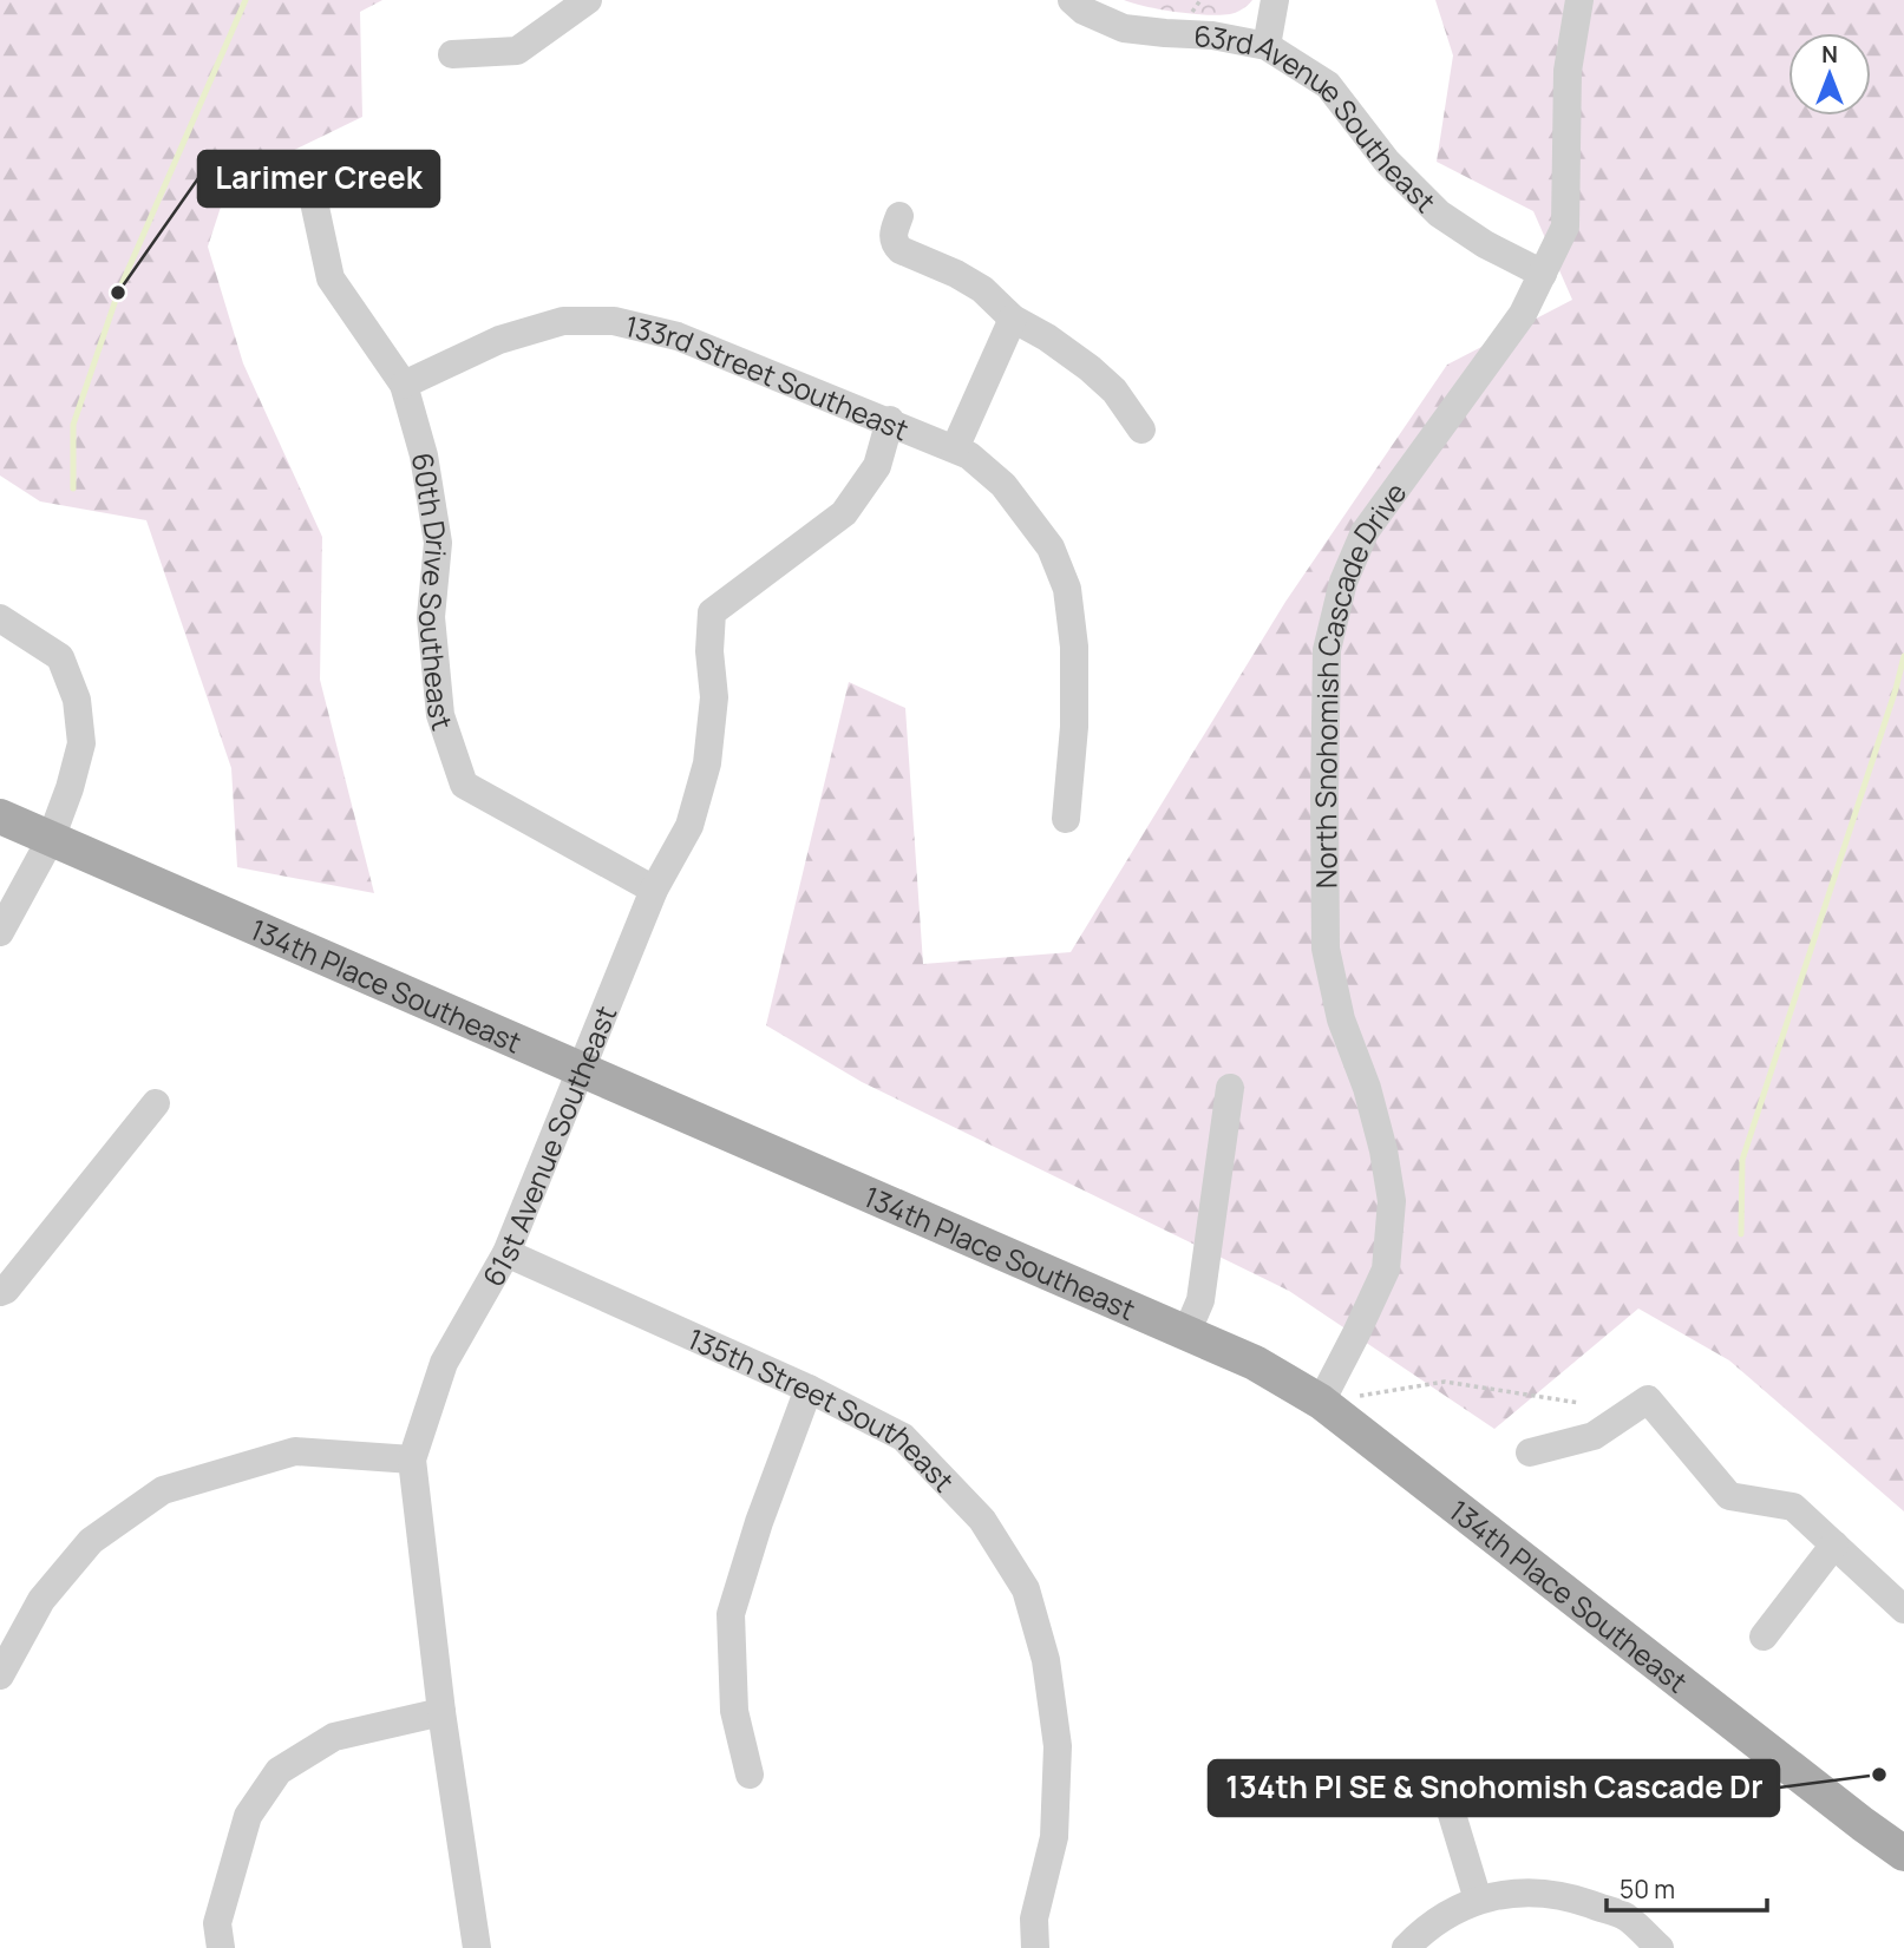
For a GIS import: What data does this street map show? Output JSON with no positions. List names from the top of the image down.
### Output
{
  "streets": {
    "main road": ["134th Place Southeast"],
    "street": [
      "63rd Avenue Southeast",
      "133rd Street Southeast",
      "60th Drive Southeast",
      "North Snohomish Cascade Drive",
      "61st Avenue Southeast",
      "135th Street Southeast"
    ]
  },
  "crossings": [
    ["63rd Avenue Southeast", "North Snohomish Cascade Drive"],
    ["133rd Street Southeast", "60th Drive Southeast"],
    ["133rd Street Southeast", "61st Avenue Southeast"],
    ["60th Drive Southeast", "61st Avenue Southeast"],
    ["North Snohomish Cascade Drive", "134th Place Southeast"],
    ["134th Place Southeast", "61st Avenue Southeast"],
    ["61st Avenue Southeast", "135th Street Southeast"]
  ],
  "places": ["Larimer Creek", "134th Pl SE & Snohomish Cascade Dr"],
  "scale_bar": "50 m",
  "north": "top"
}
